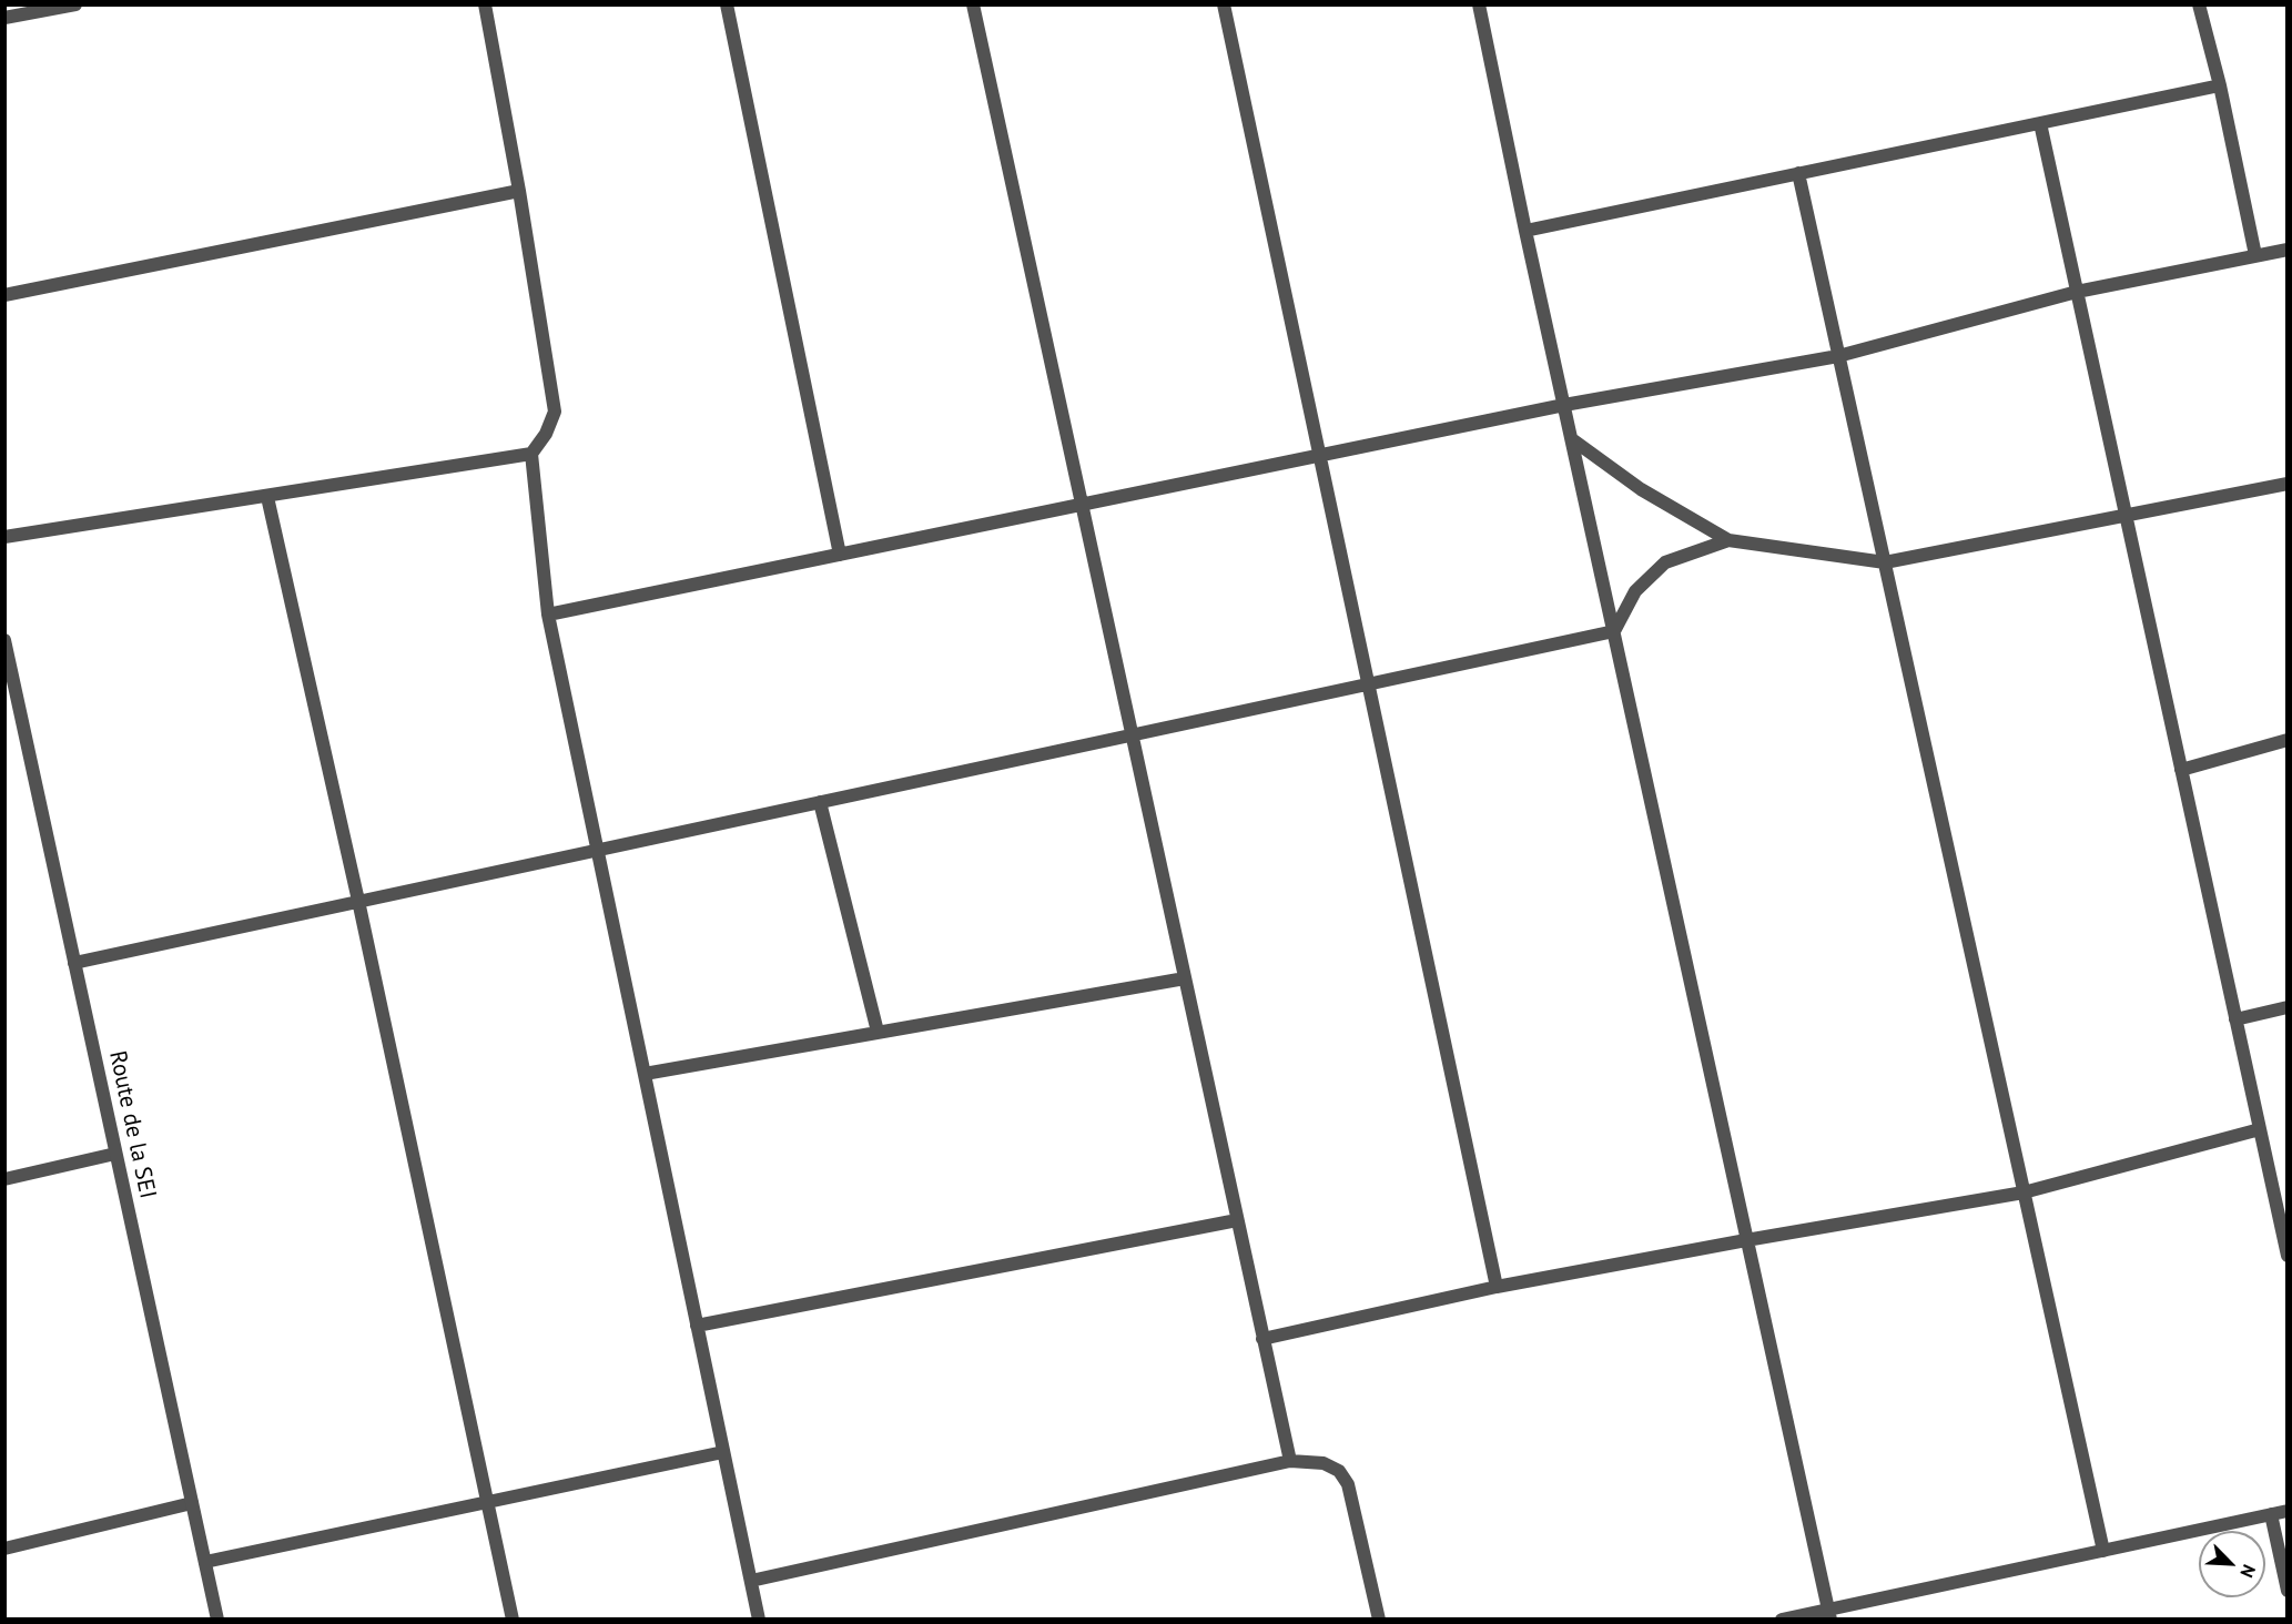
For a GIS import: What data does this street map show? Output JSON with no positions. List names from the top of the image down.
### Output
{
  "streets": {
    "street": ["Route de la SEI"]
  },
  "north": "bottom right"
}
